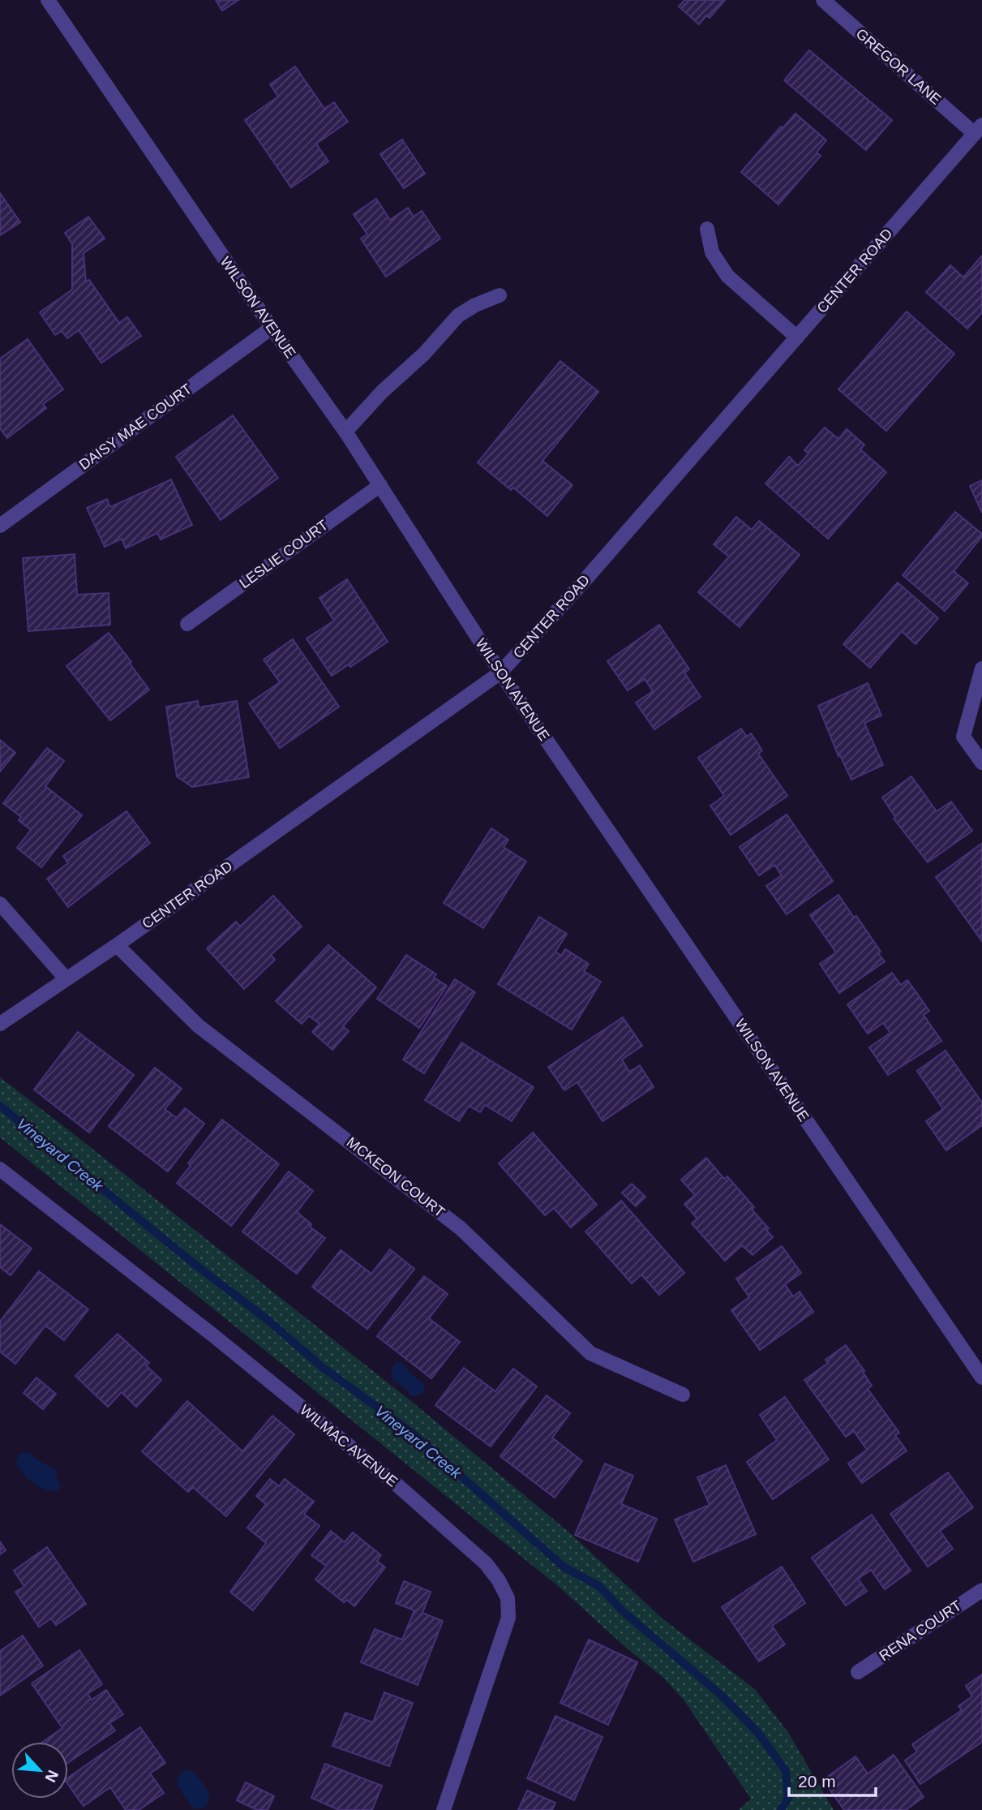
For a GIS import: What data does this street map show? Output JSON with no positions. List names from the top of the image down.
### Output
{
  "streets": {
    "street": [
      "GREGOR LANE",
      "CENTER ROAD",
      "WILSON AVENUE",
      "DAISY MAE COURT",
      "LESLIE COURT",
      "MCKEON COURT",
      "WILMAC AVENUE",
      "RENA COURT"
    ]
  },
  "crossings": [
    ["GREGOR LANE", "CENTER ROAD"],
    ["CENTER ROAD", "WILSON AVENUE"],
    ["CENTER ROAD", "MCKEON COURT"],
    ["WILSON AVENUE", "DAISY MAE COURT"],
    ["WILSON AVENUE", "LESLIE COURT"]
  ],
  "water": ["Vineyard Creek"],
  "scale_bar": "20 m",
  "north": "bottom right"
}
